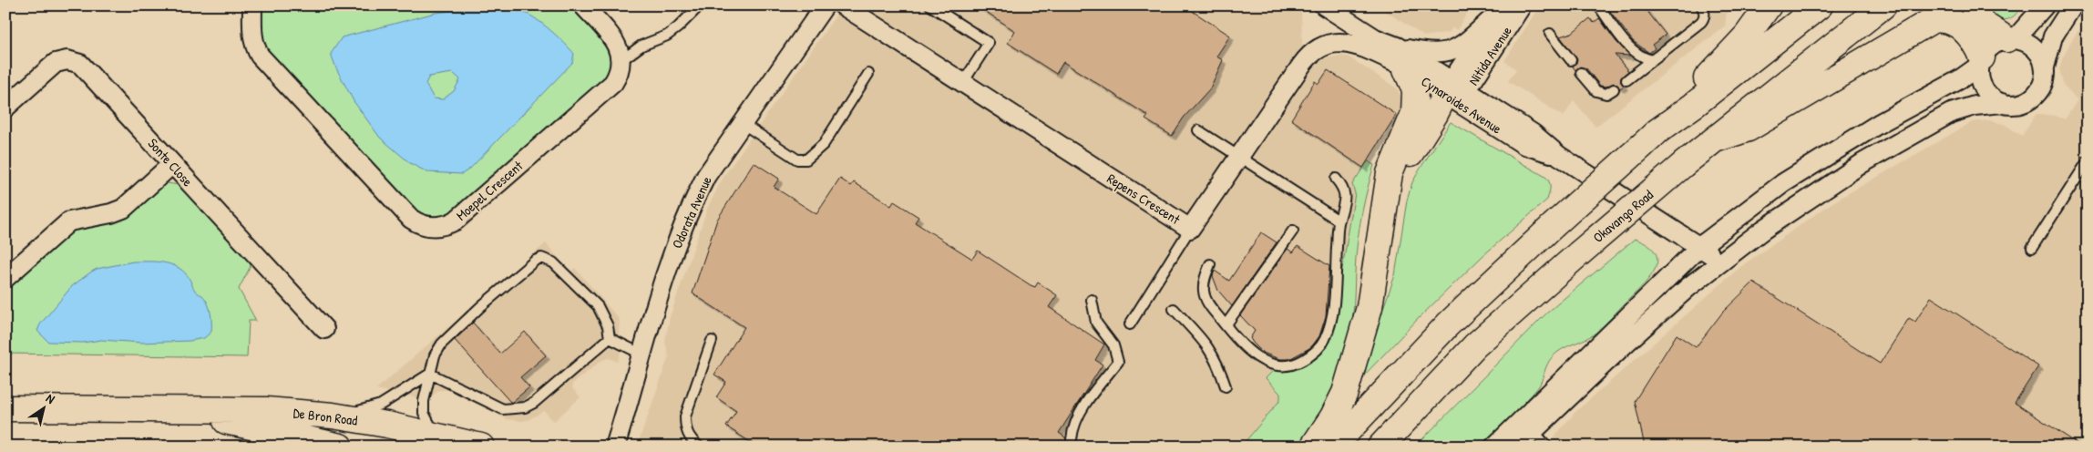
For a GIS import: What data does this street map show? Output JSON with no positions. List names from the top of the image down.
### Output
{
  "streets": {
    "main road": ["Okavango Road", "De Bron Road"],
    "street": [
      "Nitida Avenue",
      "Cynaroides Avenue",
      "Sonte Close",
      "Moepel Crescent",
      "Repens Crescent",
      "Odorata Avenue"
    ]
  },
  "crossings": [
    ["Nitida Avenue", "Cynaroides Avenue"],
    ["Nitida Avenue", "Repens Crescent"],
    ["Cynaroides Avenue", "Repens Crescent"]
  ],
  "north": "top right"
}
